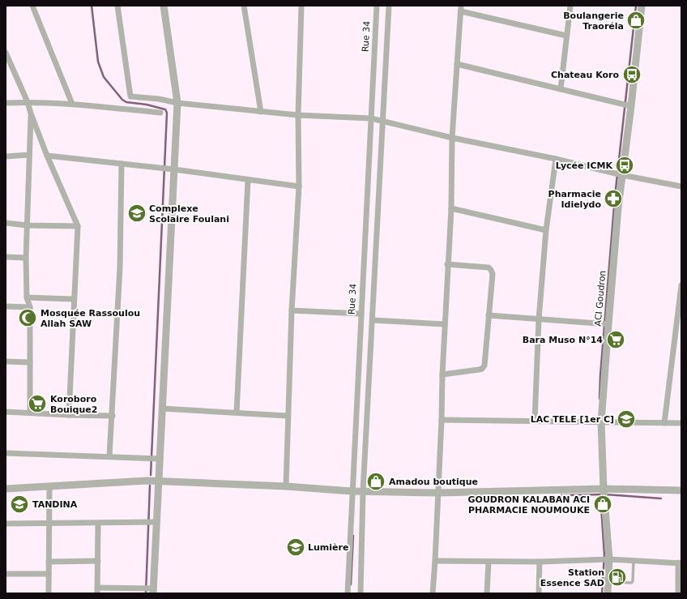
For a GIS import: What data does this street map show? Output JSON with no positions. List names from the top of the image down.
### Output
{
  "streets": {
    "street": ["Rue 34", "ACI Goudron"]
  },
  "places": {
    "shop": ["Boulangerie Traoréla", "Amadou boutique", "GOUDRON KALABAN ACI PHARMACIE NOUMOUKE"],
    "bus stop": ["Chateau Koro", "Lycée ICMK"],
    "pharmacy": ["Pharmacie Idielydo"],
    "school or university": [
      "Complexe Scolaire Foulani",
      "LAC TELE [1er C]",
      "TANDINA",
      "Lumière"
    ],
    "mosque": ["Mosquée Rassoulou Allah SAW"],
    "supermarket": ["Bara Muso N°14", "Koroboro Bouique2"],
    "fuel station": ["Station Essence SAD"]
  }
}
